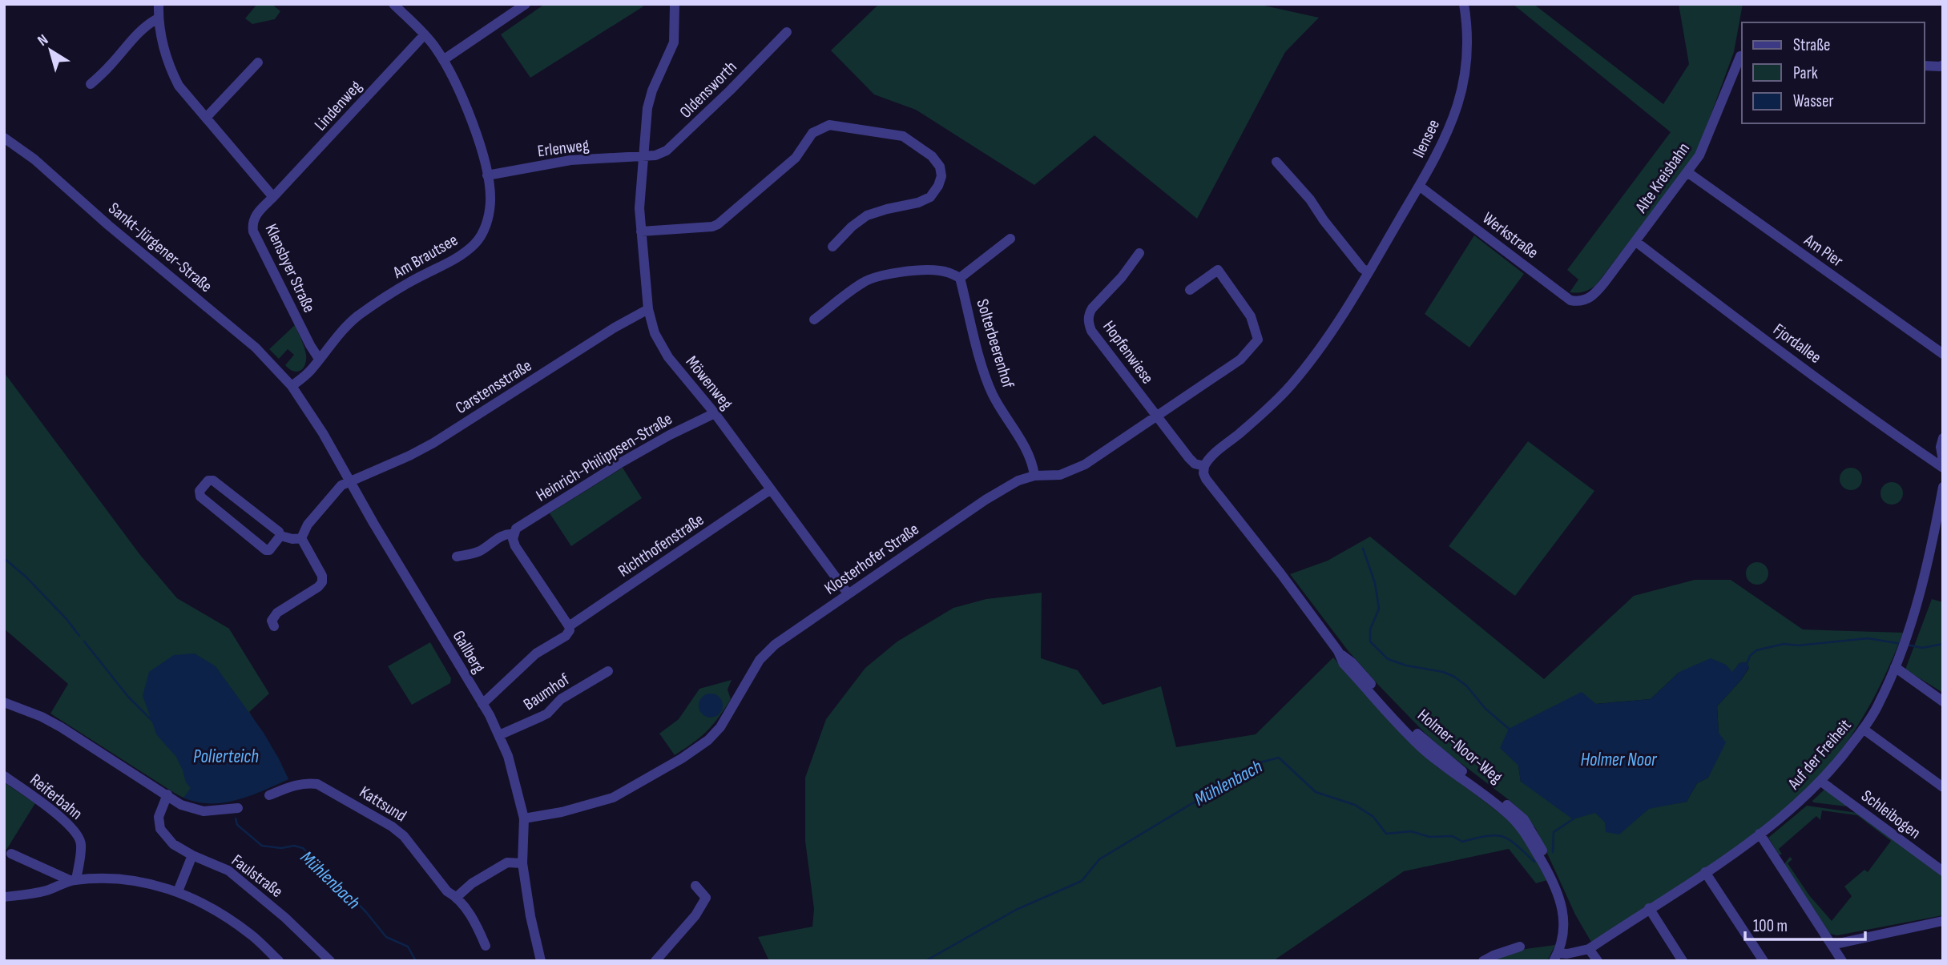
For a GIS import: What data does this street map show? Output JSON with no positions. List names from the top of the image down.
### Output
{
  "streets": {
    "street": [
      "Oldensworth",
      "Lindenweg",
      "Ilensee",
      "Erlenweg",
      "Alte Kreisbahn",
      "Werkstraße",
      "Sankt-Jürgener-Straße",
      "Am Pier",
      "Am Brautsee",
      "Klensbyer Straße",
      "Solterbeerenhof",
      "Fjordallee",
      "Hopfenwiese",
      "Möwenweg",
      "Carstensstraße",
      "Heinrich-Philippsen-Straße",
      "Richthofenstraße",
      "Klosterhofer Straße",
      "Gallberg",
      "Baumhof",
      "Holmer-Noor-Weg",
      "Auf der Freiheit",
      "Reiferbahn",
      "Kattsund",
      "Schleibogen",
      "Faulstraße"
    ]
  },
  "crossings": [
    ["Oldensworth", "Erlenweg"],
    ["Oldensworth", "Möwenweg"],
    ["Lindenweg", "Am Brautsee"],
    ["Lindenweg", "Klensbyer Straße"],
    ["Ilensee", "Werkstraße"],
    ["Ilensee", "Holmer-Noor-Weg"],
    ["Erlenweg", "Am Brautsee"],
    ["Erlenweg", "Möwenweg"],
    ["Alte Kreisbahn", "Werkstraße"],
    ["Alte Kreisbahn", "Am Pier"],
    ["Alte Kreisbahn", "Fjordallee"],
    ["Sankt-Jürgener-Straße", "Am Brautsee"],
    ["Sankt-Jürgener-Straße", "Gallberg"],
    ["Am Brautsee", "Klensbyer Straße"],
    ["Am Brautsee", "Gallberg"],
    ["Solterbeerenhof", "Klosterhofer Straße"],
    ["Hopfenwiese", "Klosterhofer Straße"],
    ["Hopfenwiese", "Holmer-Noor-Weg"],
    ["Möwenweg", "Carstensstraße"],
    ["Möwenweg", "Heinrich-Philippsen-Straße"],
    ["Möwenweg", "Richthofenstraße"],
    ["Möwenweg", "Klosterhofer Straße"],
    ["Carstensstraße", "Gallberg"],
    ["Klosterhofer Straße", "Gallberg"],
    ["Klosterhofer Straße", "Holmer-Noor-Weg"],
    ["Gallberg", "Baumhof"],
    ["Holmer-Noor-Weg", "Auf der Freiheit"],
    ["Auf der Freiheit", "Schleibogen"]
  ],
  "water": ["Polierteich", "Holmer Noor", "Mühlenbach"],
  "legend": ["Straße", "Park", "Wasser"],
  "scale_bar": "100 m",
  "north": "top left"
}
